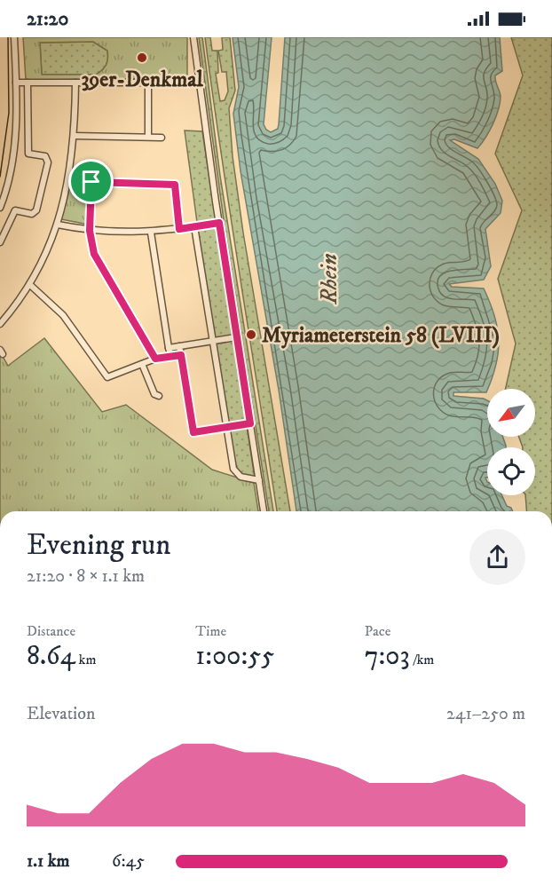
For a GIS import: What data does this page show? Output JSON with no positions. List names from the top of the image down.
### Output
{
  "water": ["Rhein"],
  "places": ["39er-Denkmal", "Myriameterstein 58 (LVIII)"],
  "north": "bottom left",
  "page": {
    "status": "21:20",
    "heading": ["Evening run", "21:20 · 8 × 1.1 km"],
    "stats": [
      ["Distance", "8.64 km"],
      ["Time", "1:00:55"],
      ["Pace", "7:03 /km"]
    ],
    "chart": ["Elevation", "241–250 m"],
    "list": [
      {
        "name": "1.1 km",
        "note": "6:45"
      }
    ]
  }
}
